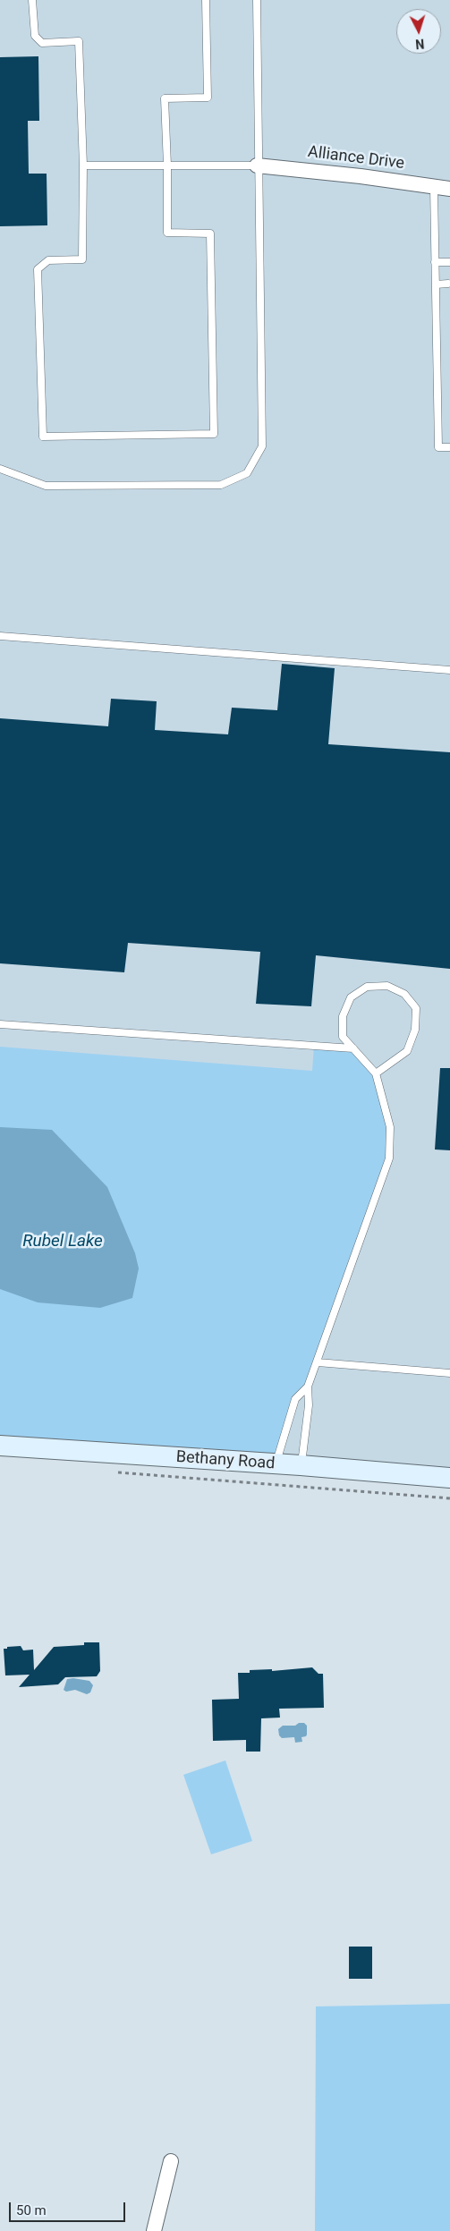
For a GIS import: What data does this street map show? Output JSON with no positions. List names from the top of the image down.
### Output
{
  "streets": {
    "main road": ["Bethany Road"],
    "street": ["Alliance Drive"]
  },
  "water": ["Rubel Lake"],
  "scale_bar": "50 m",
  "north": "bottom"
}
